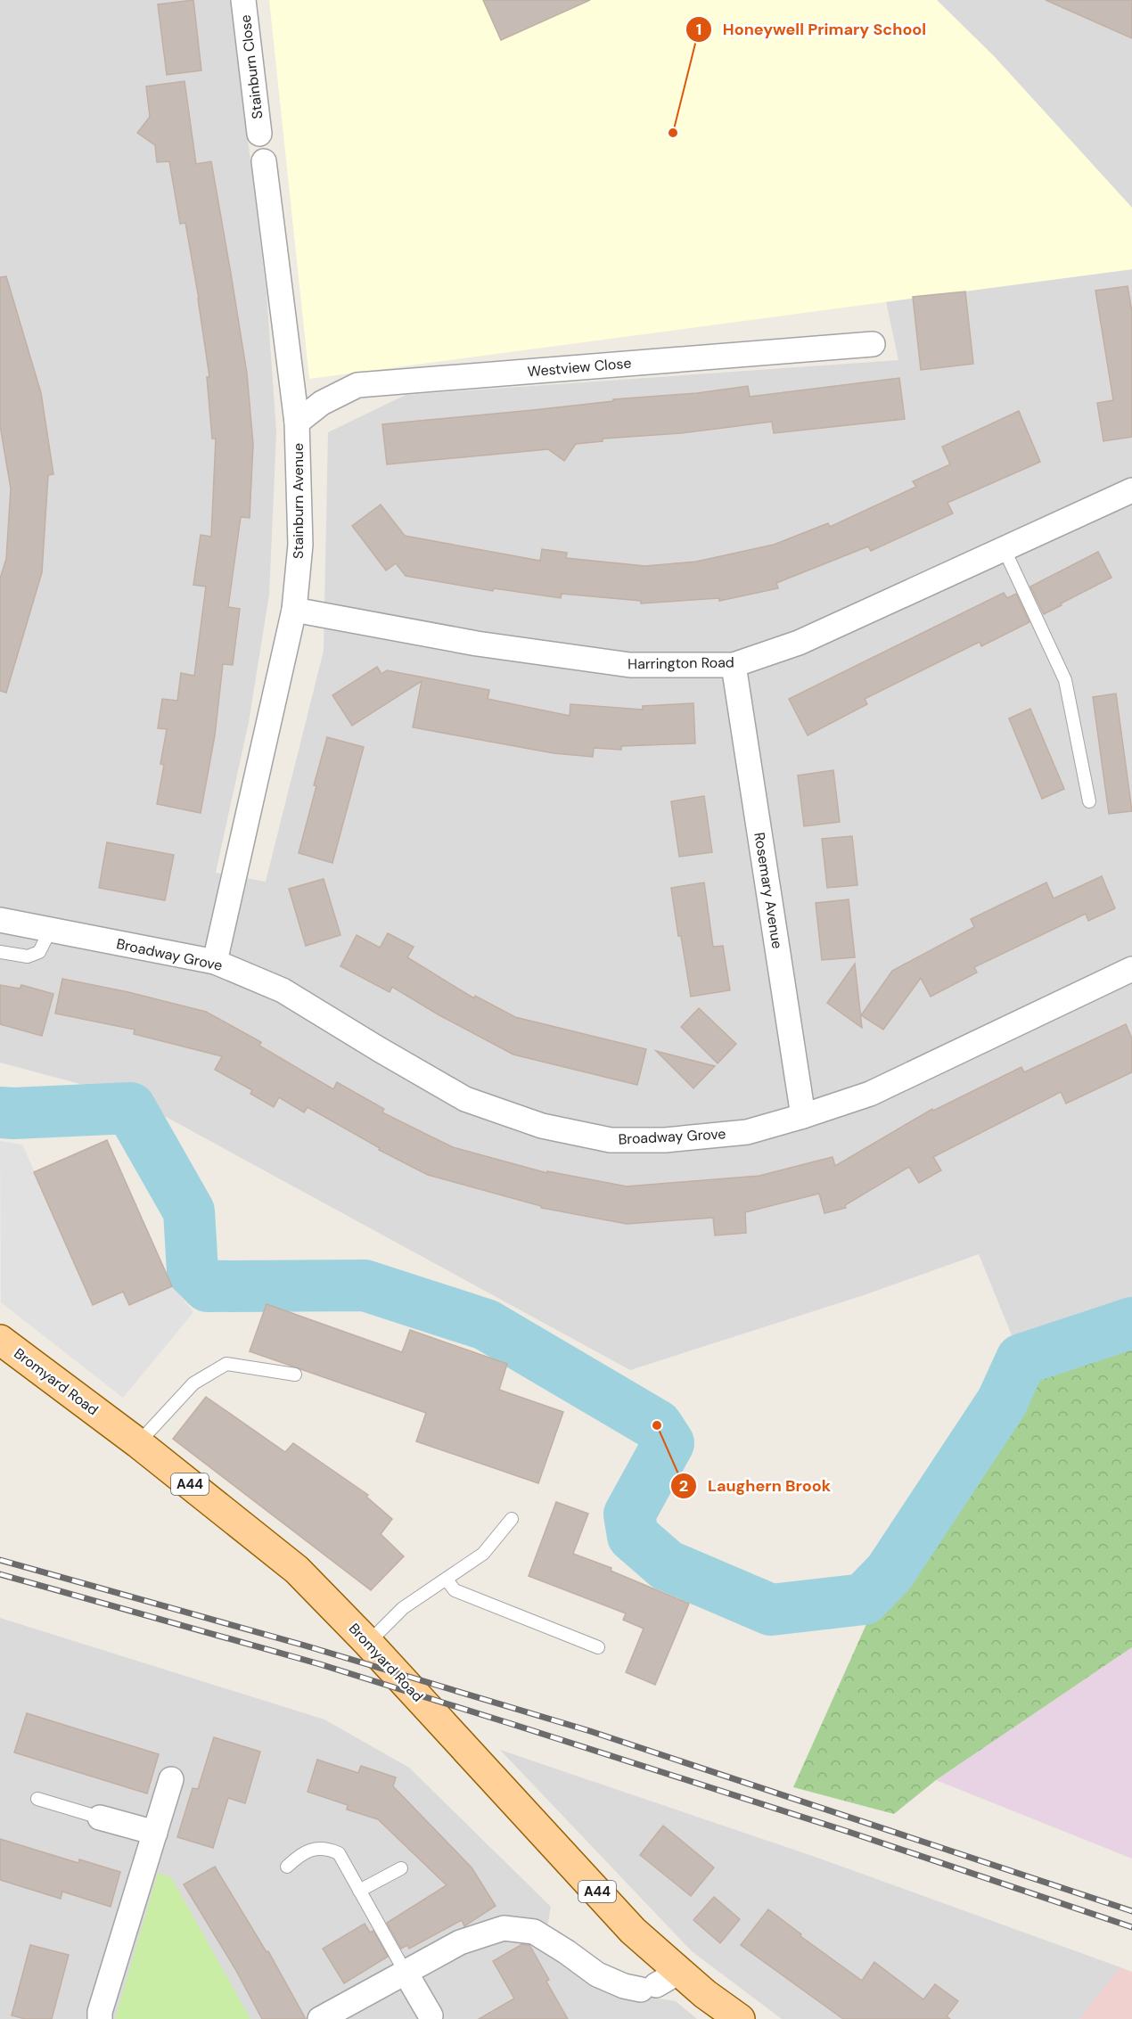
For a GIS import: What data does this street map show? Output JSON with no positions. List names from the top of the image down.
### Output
{
  "streets": {
    "main road": ["Bromyard Road", "A44"],
    "street": [
      "Stainburn Close",
      "Westview Close",
      "Stainburn Avenue",
      "Harrington Road",
      "Rosemary Avenue",
      "Broadway Grove"
    ]
  },
  "crossings": [
    ["Westview Close", "Stainburn Avenue"],
    ["Stainburn Avenue", "Harrington Road"],
    ["Stainburn Avenue", "Broadway Grove"],
    ["Harrington Road", "Rosemary Avenue"],
    ["Rosemary Avenue", "Broadway Grove"]
  ],
  "places": ["Honeywell Primary School", "Laughern Brook"]
}
